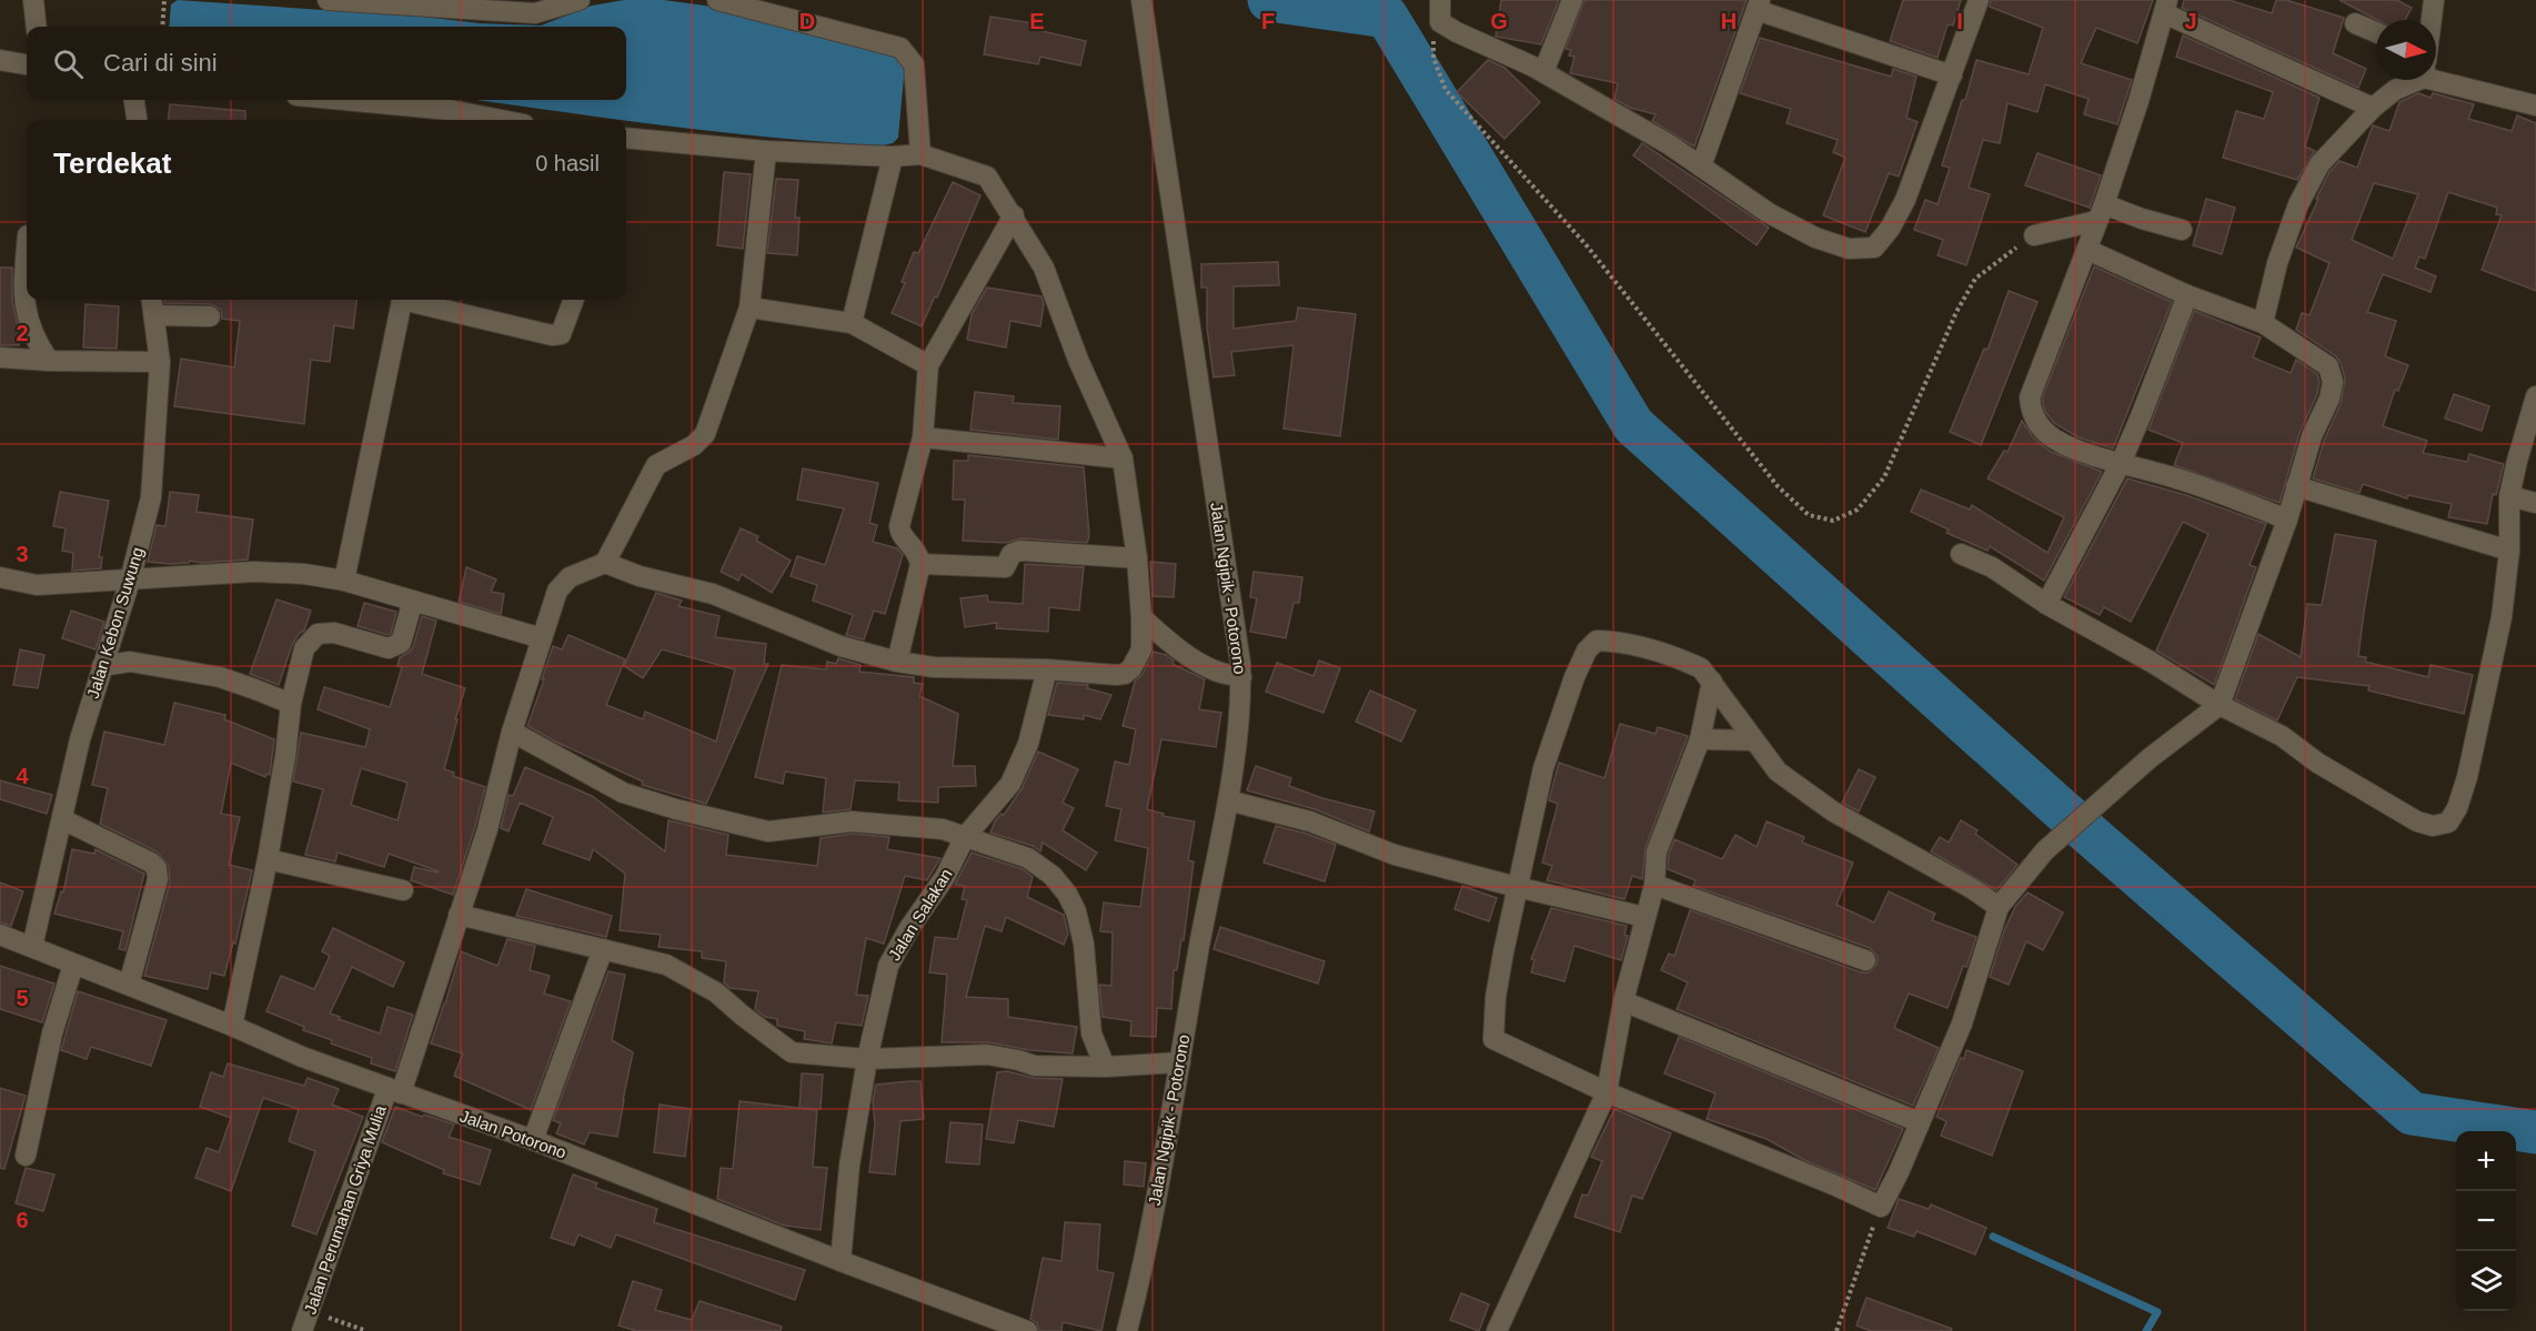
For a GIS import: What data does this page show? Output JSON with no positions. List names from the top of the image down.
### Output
{
  "streets": {
    "street": [
      "Jalan Ngipik - Potorono",
      "Jalan Kebon Suwung",
      "Jalan Salakan",
      "Jalan Potorono",
      "Jalan Perumahan Griya Mulia"
    ]
  },
  "crossings": [
    ["Jalan Kebon Suwung", "Jalan Potorono"],
    ["Jalan Salakan", "Jalan Potorono"],
    ["Jalan Potorono", "Jalan Perumahan Griya Mulia"]
  ],
  "north": "right",
  "page": {
    "search": "Cari di sini",
    "heading": ["Terdekat", "0 hasil"],
    "map_buttons": ["+", "−"]
  },
  "grid": {
    "columns": [
      "D",
      "E",
      "F",
      "G",
      "H",
      "I",
      "J"
    ],
    "rows": [
      "2",
      "3",
      "4",
      "5",
      "6"
    ]
  }
}
